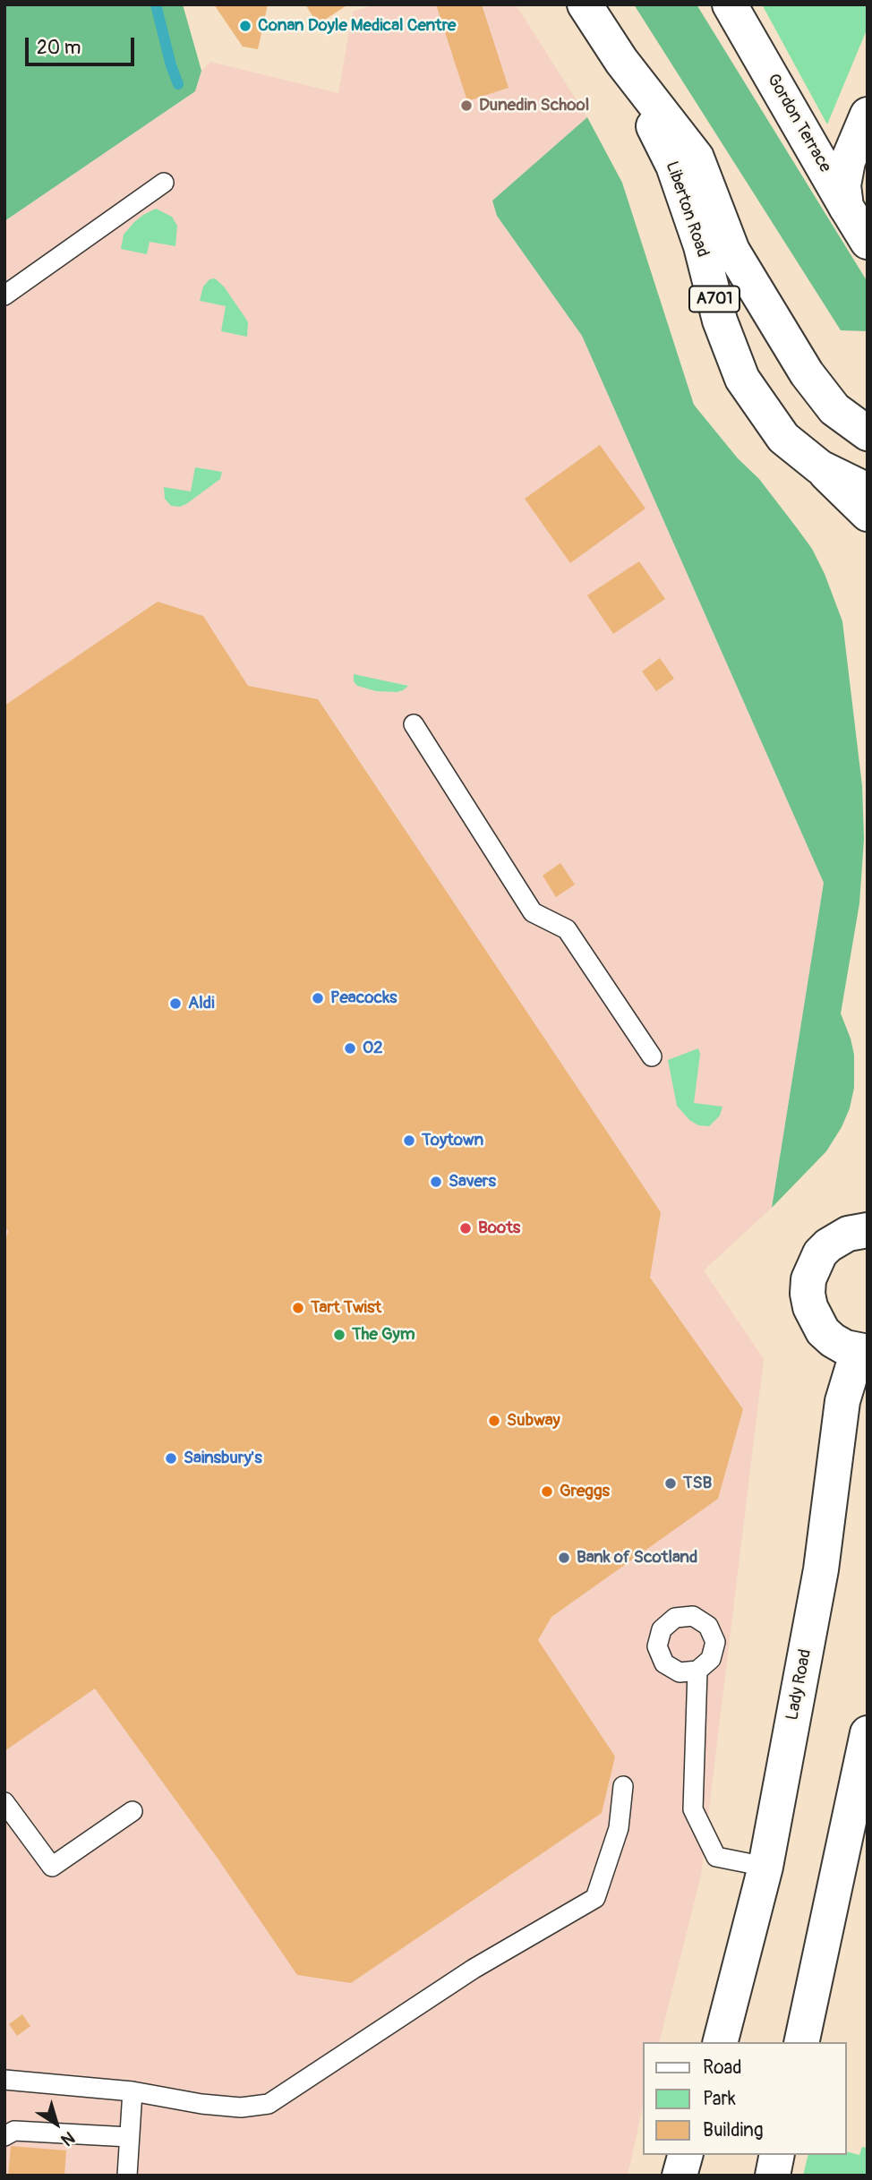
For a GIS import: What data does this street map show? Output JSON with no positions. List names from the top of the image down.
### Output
{
  "streets": {
    "street": [
      "Gordon Terrace",
      "Liberton Road",
      "A701",
      "Lady Road"
    ]
  },
  "places": [
    "Conan Doyle Medical Centre",
    "Dunedin School",
    "Peacocks",
    "Aldi",
    "O2",
    "Toytown",
    "Savers",
    "Boots",
    "Tart Twist",
    "The Gym",
    "Subway",
    "Sainsbury's",
    "TSB",
    "Greggs",
    "Bank of Scotland"
  ],
  "legend": ["Road", "Park", "Building"],
  "scale_bar": "20 m",
  "north": "bottom right"
}
